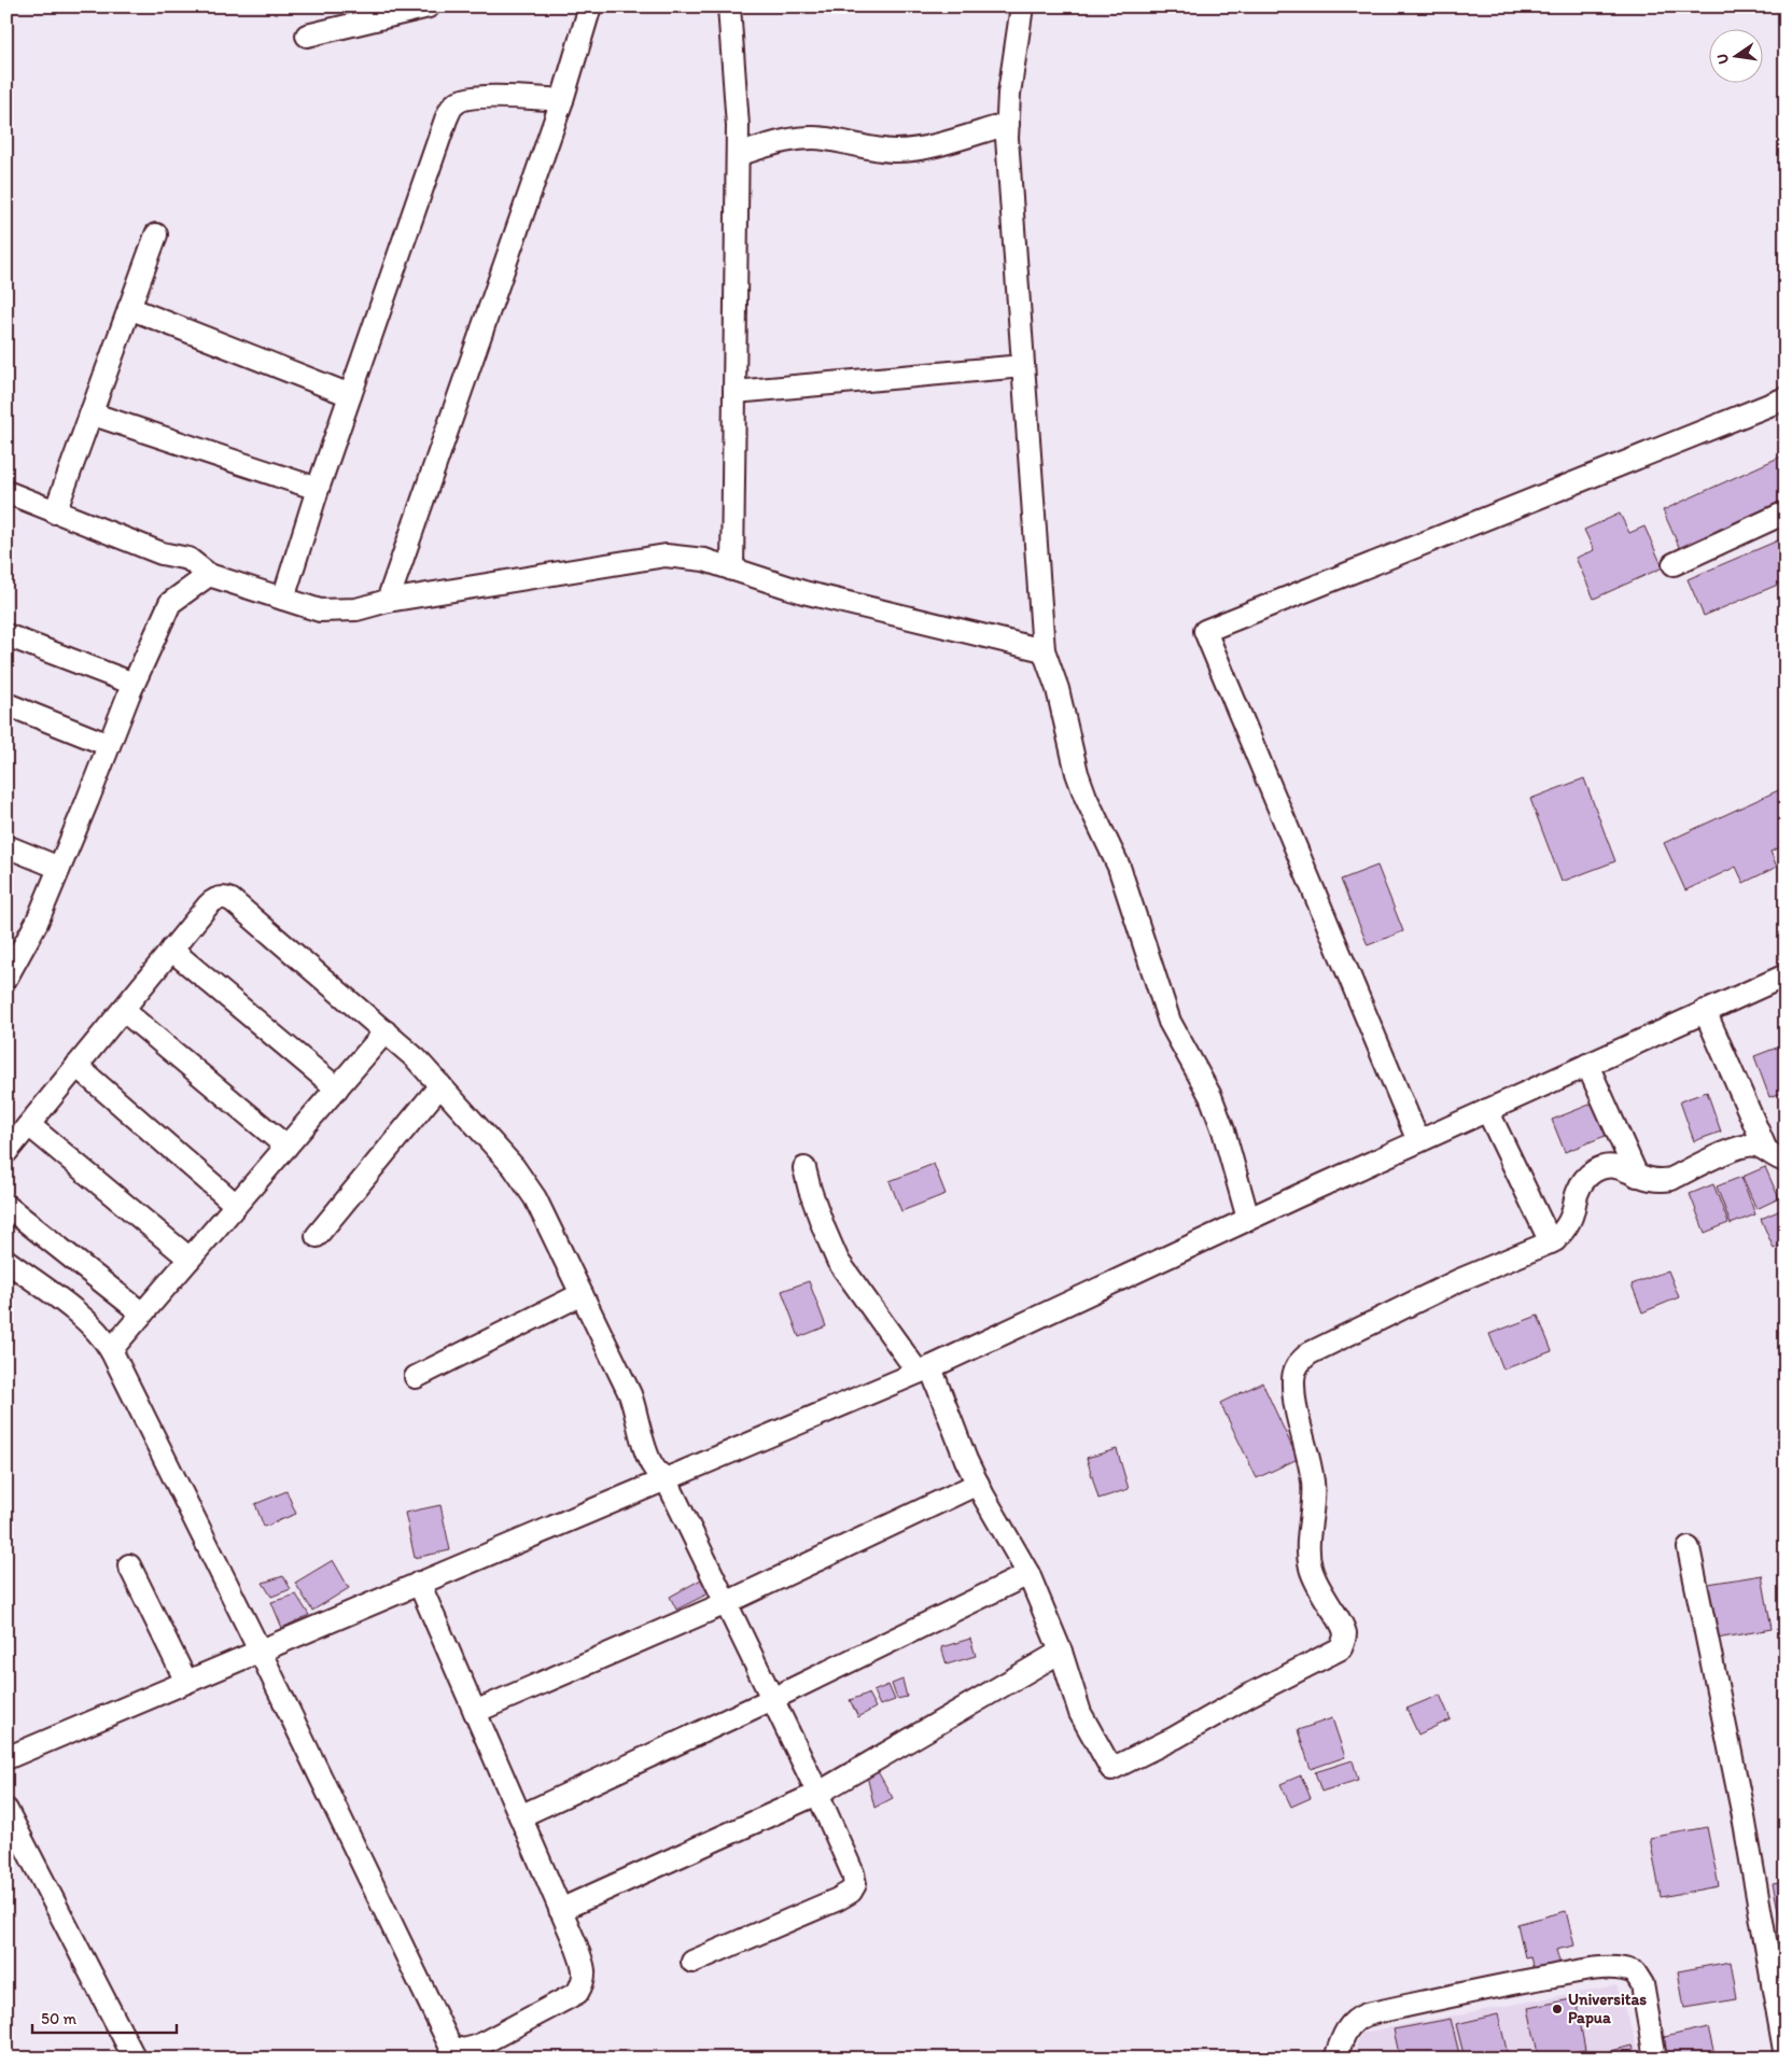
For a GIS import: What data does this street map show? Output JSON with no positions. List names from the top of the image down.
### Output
{
  "places": ["Universitas Papua"],
  "scale_bar": "50 m",
  "north": "left"
}
